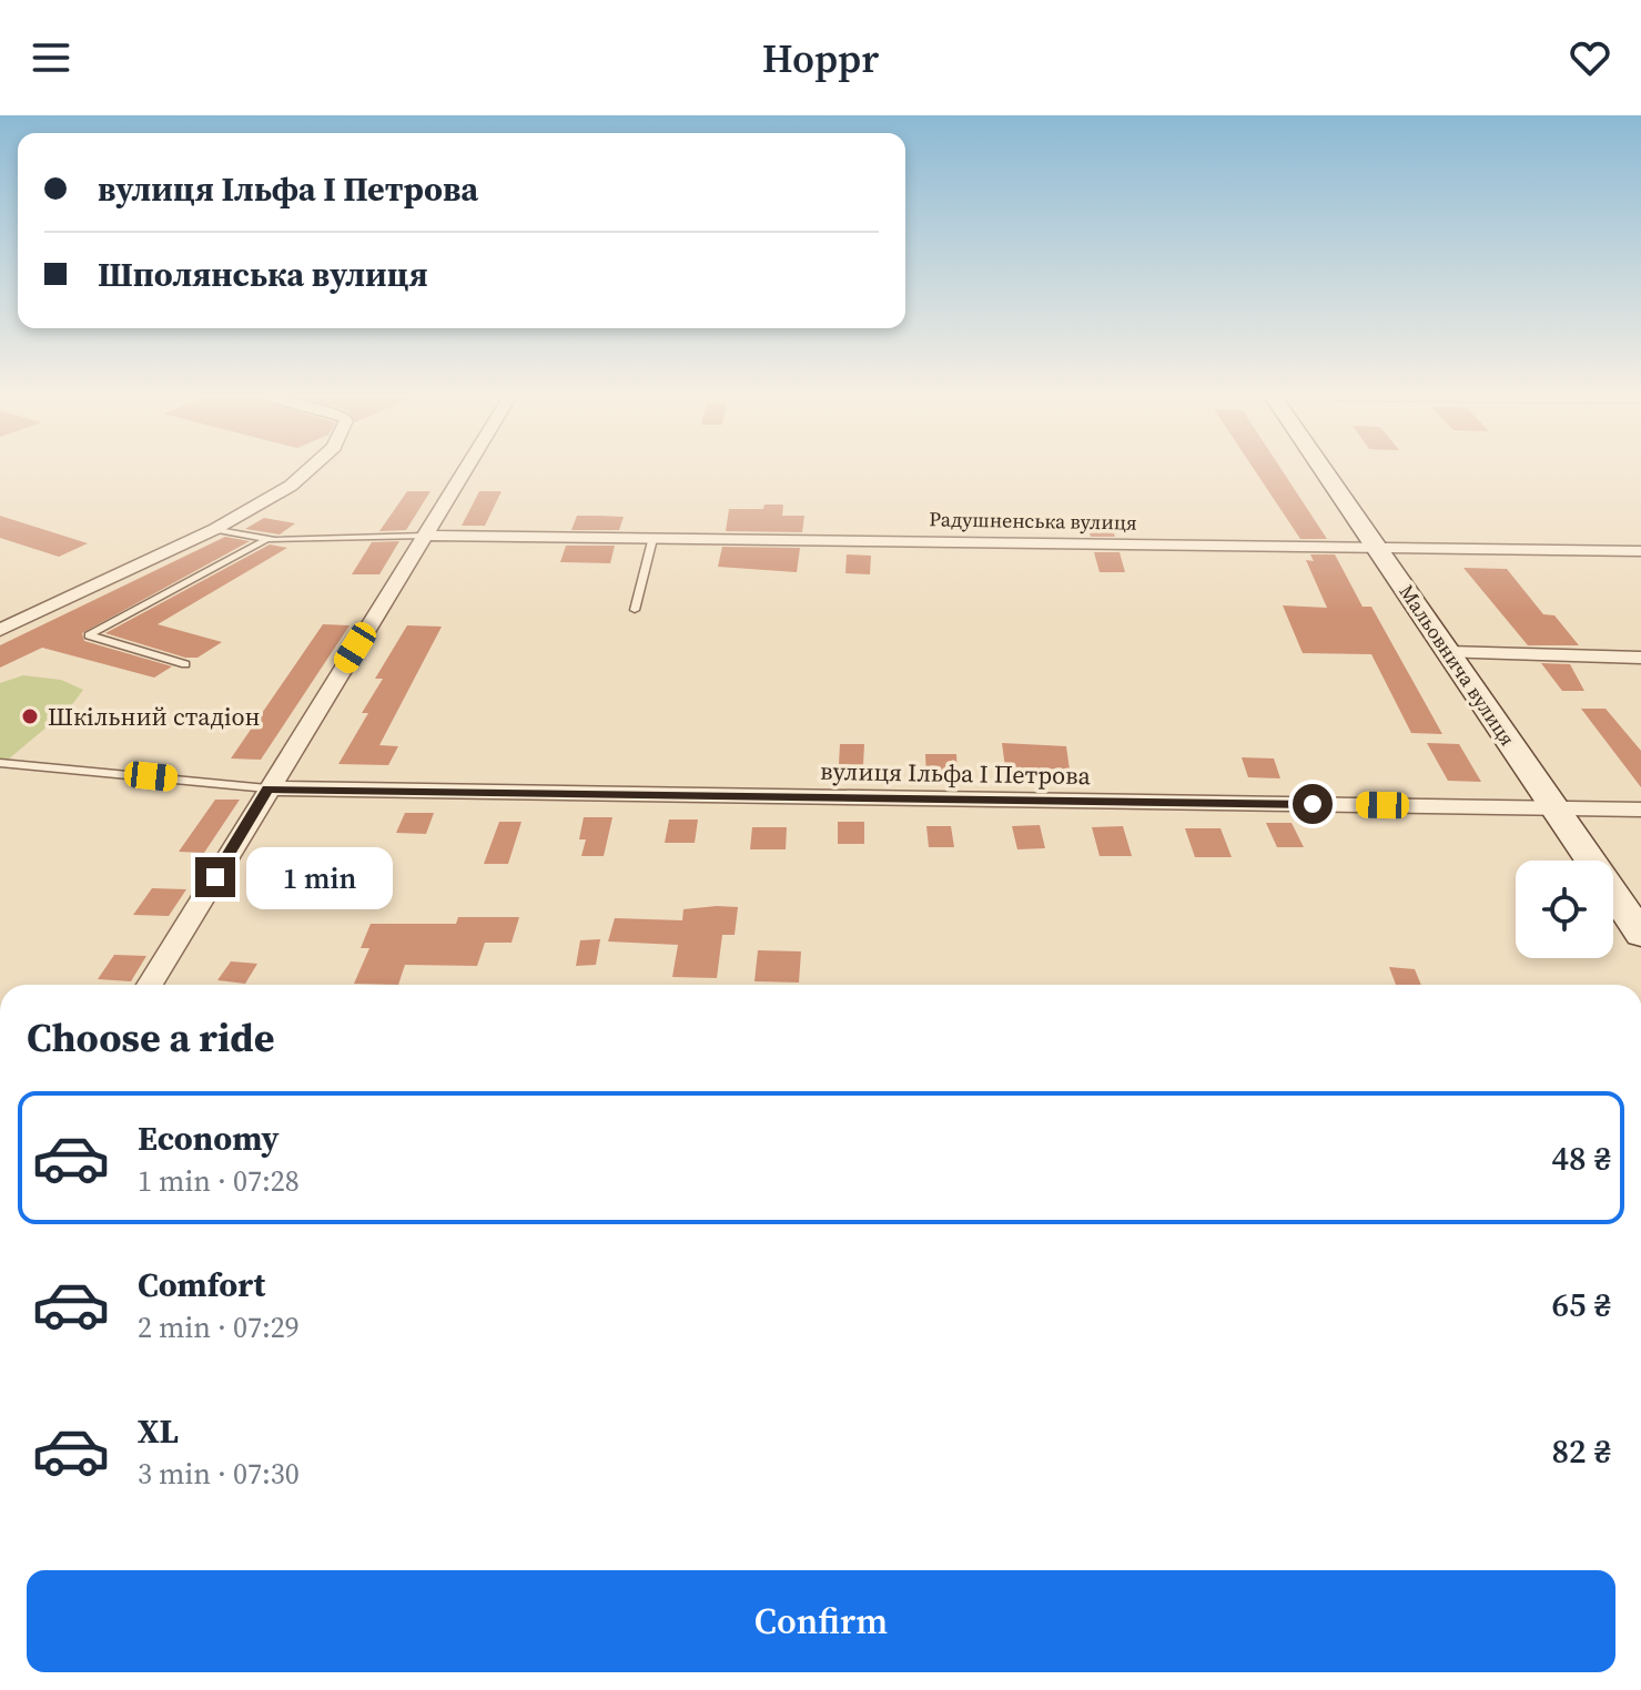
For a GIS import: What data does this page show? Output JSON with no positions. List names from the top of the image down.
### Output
{
  "streets": {
    "street": ["Радушненська вулиця", "Мальовнича вулиця", "вулиця Ільфа І Петрова"]
  },
  "crossings": [
    ["Радушненська вулиця", "Мальовнича вулиця"],
    ["Мальовнича вулиця", "вулиця Ільфа І Петрова"]
  ],
  "places": ["Шкільний стадіон"],
  "page": {
    "header": "Hoppr",
    "banner": ["вулиця Ільфа І Петрова", "Шполянська вулиця"],
    "bubble": "1 min",
    "heading": "Choose a ride",
    "list": [
      {
        "name": "Economy",
        "note": "1 min · 07:28",
        "value": "48 ₴"
      },
      {
        "name": "Comfort",
        "note": "2 min · 07:29",
        "value": "65 ₴"
      },
      {
        "name": "XL",
        "note": "3 min · 07:30",
        "value": "82 ₴"
      }
    ],
    "buttons": "Confirm"
  }
}
